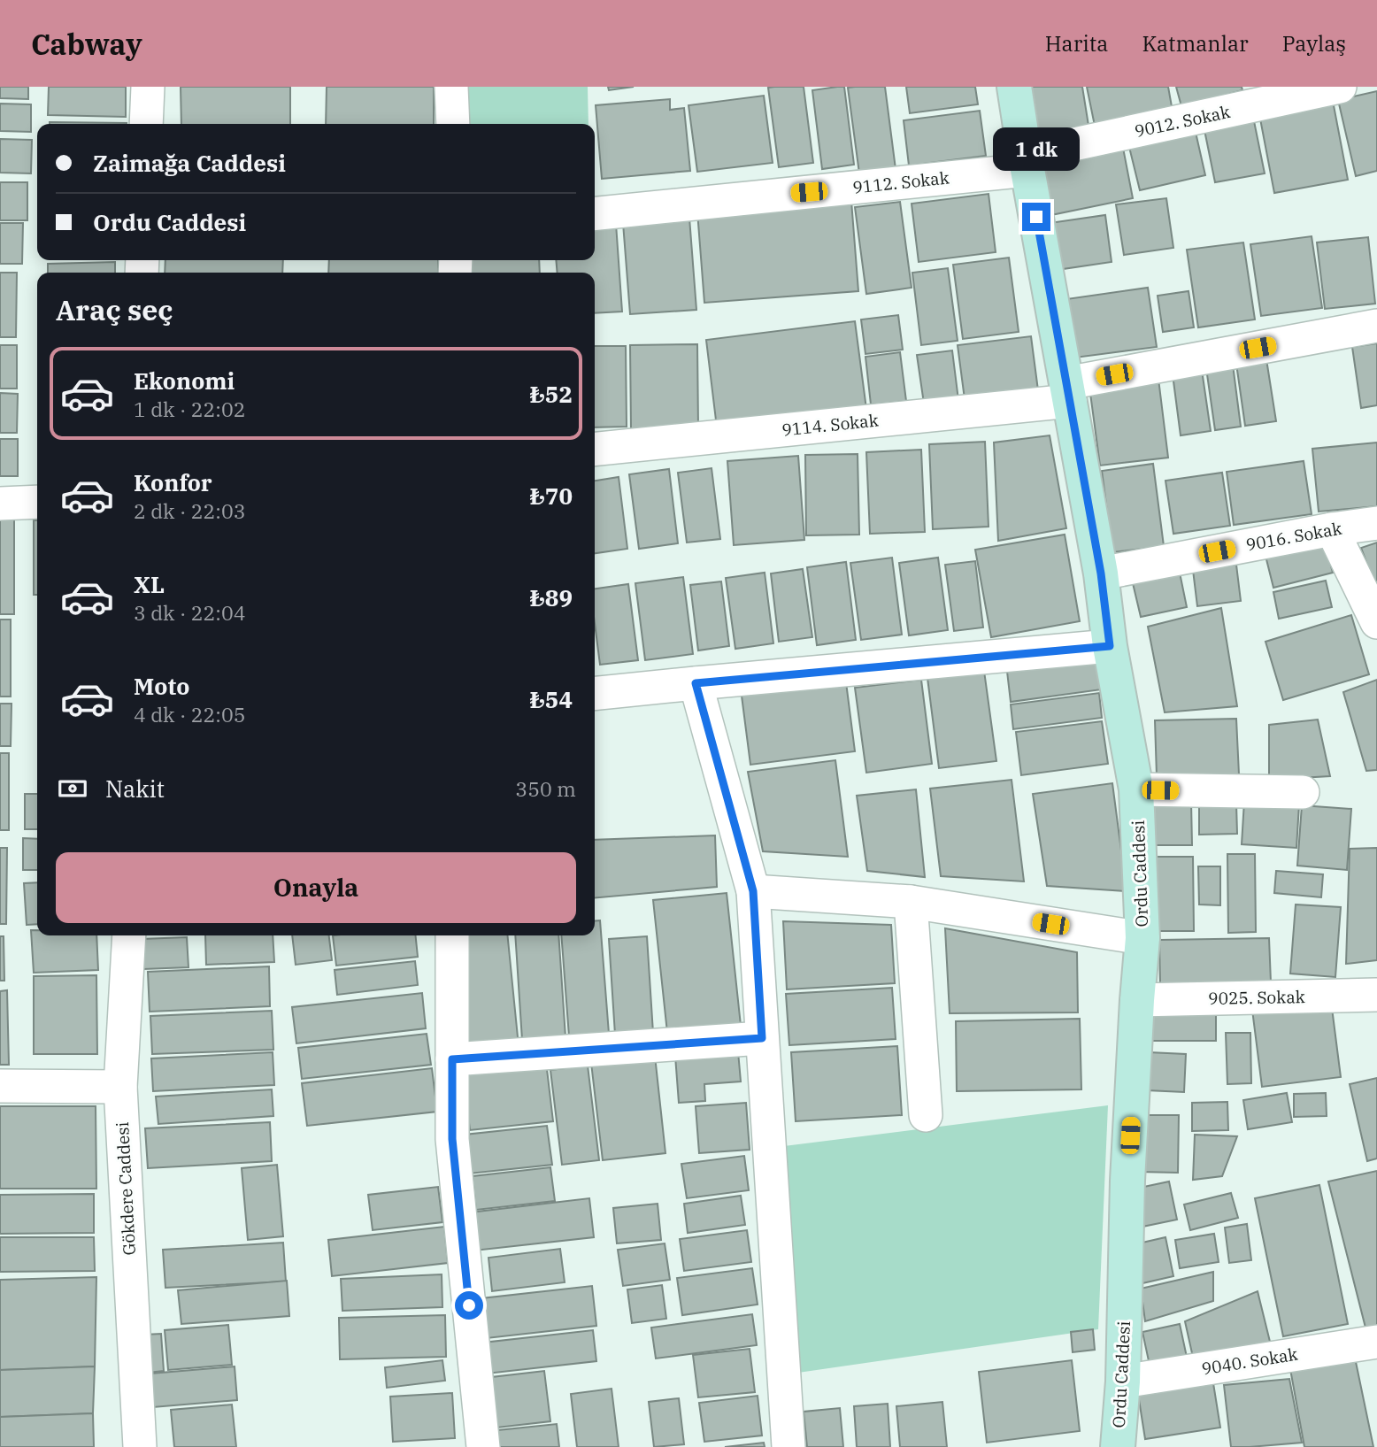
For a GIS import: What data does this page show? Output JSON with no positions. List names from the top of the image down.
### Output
{
  "streets": {
    "main road": ["Ordu Caddesi"],
    "street": [
      "9012. Sokak",
      "9112. Sokak",
      "9114. Sokak",
      "9016. Sokak",
      "9025. Sokak",
      "Gökdere Caddesi",
      "9040. Sokak"
    ]
  },
  "crossings": [
    ["9012. Sokak", "9112. Sokak"],
    ["9012. Sokak", "Ordu Caddesi"],
    ["9112. Sokak", "Ordu Caddesi"],
    ["9114. Sokak", "Ordu Caddesi"],
    ["9016. Sokak", "Ordu Caddesi"],
    ["Ordu Caddesi", "9025. Sokak"],
    ["Ordu Caddesi", "9040. Sokak"]
  ],
  "page": {
    "header": "Cabway",
    "nav": ["Harita", "Katmanlar", "Paylaş"],
    "banner": ["Zaimağa Caddesi", "Ordu Caddesi"],
    "bubble": "1 dk",
    "heading": "Araç seç",
    "list": [
      {
        "name": "Ekonomi",
        "note": "1 dk · 22:02",
        "value": "₺52"
      },
      {
        "name": "Konfor",
        "note": "2 dk · 22:03",
        "value": "₺70"
      },
      {
        "name": "XL",
        "note": "3 dk · 22:04",
        "value": "₺89"
      },
      {
        "name": "Moto",
        "note": "4 dk · 22:05",
        "value": "₺54"
      }
    ],
    "pay": ["Nakit", "350 m"],
    "buttons": "Onayla"
  }
}
